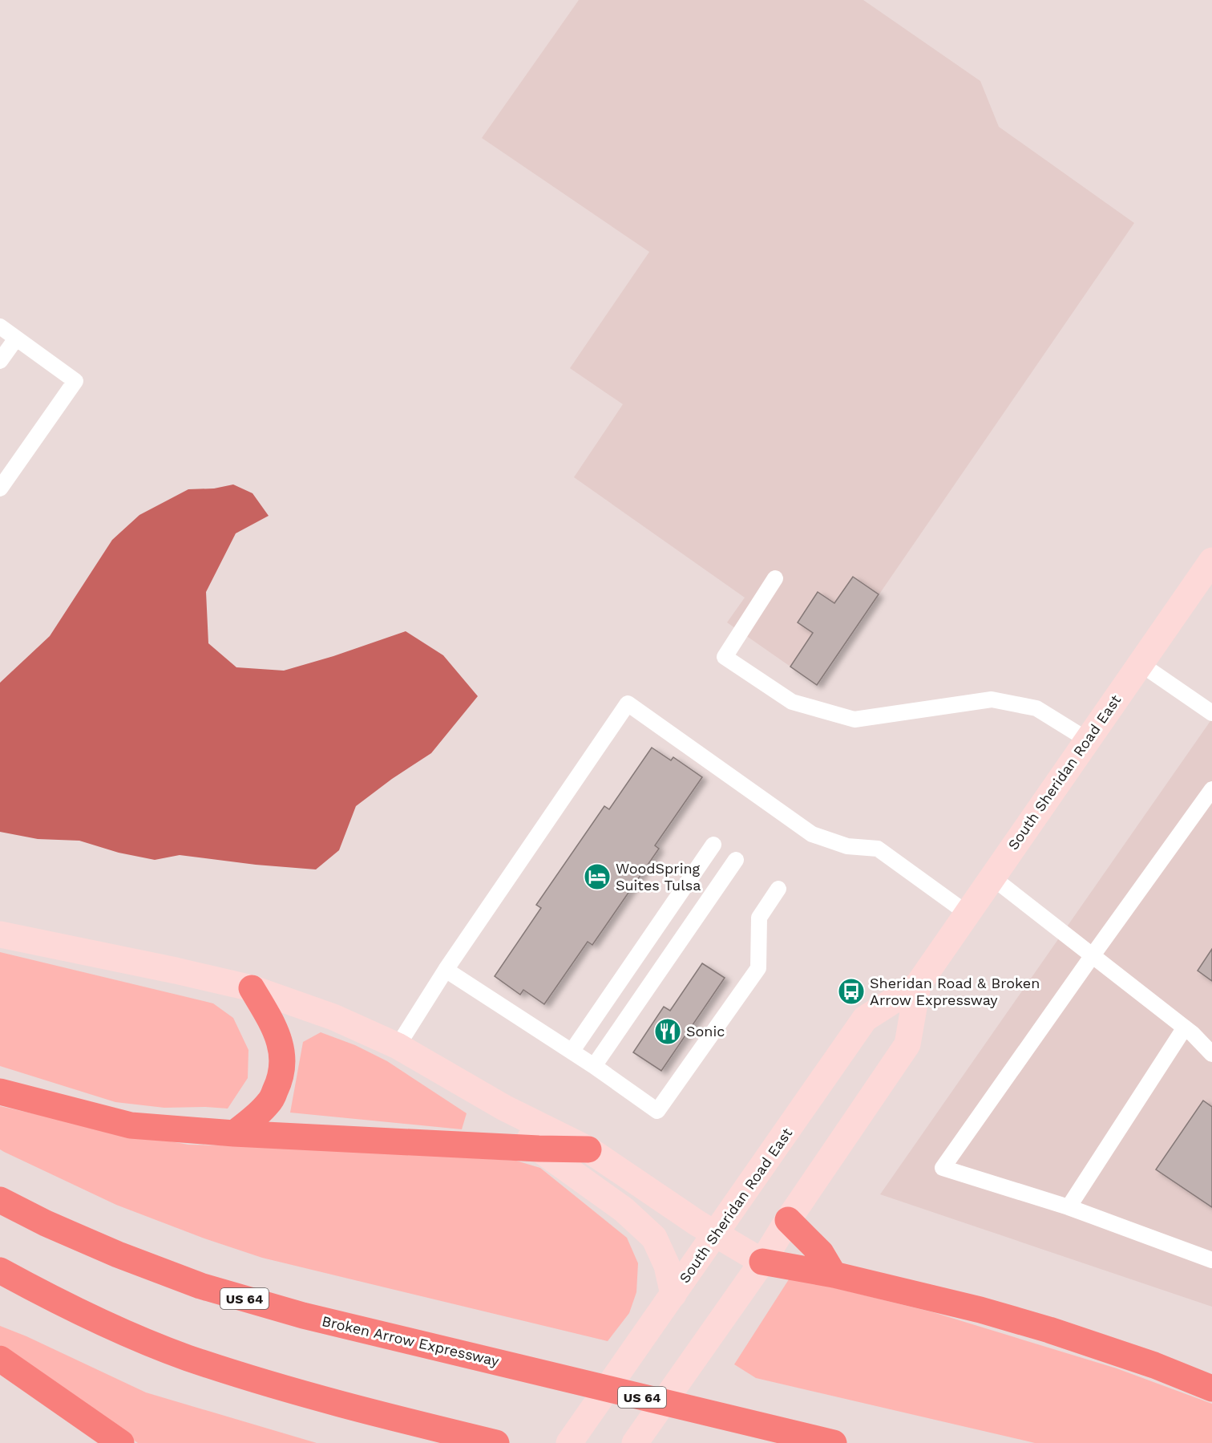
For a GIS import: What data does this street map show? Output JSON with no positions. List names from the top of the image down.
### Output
{
  "streets": {
    "highway": ["US 64", "Broken Arrow Expressway"],
    "main road": ["South Sheridan Road East"]
  },
  "places": {
    "hotel": ["WoodSpring Suites Tulsa"],
    "bus stop": ["Sheridan Road & Broken Arrow Expressway"],
    "restaurant": ["Sonic"]
  }
}
